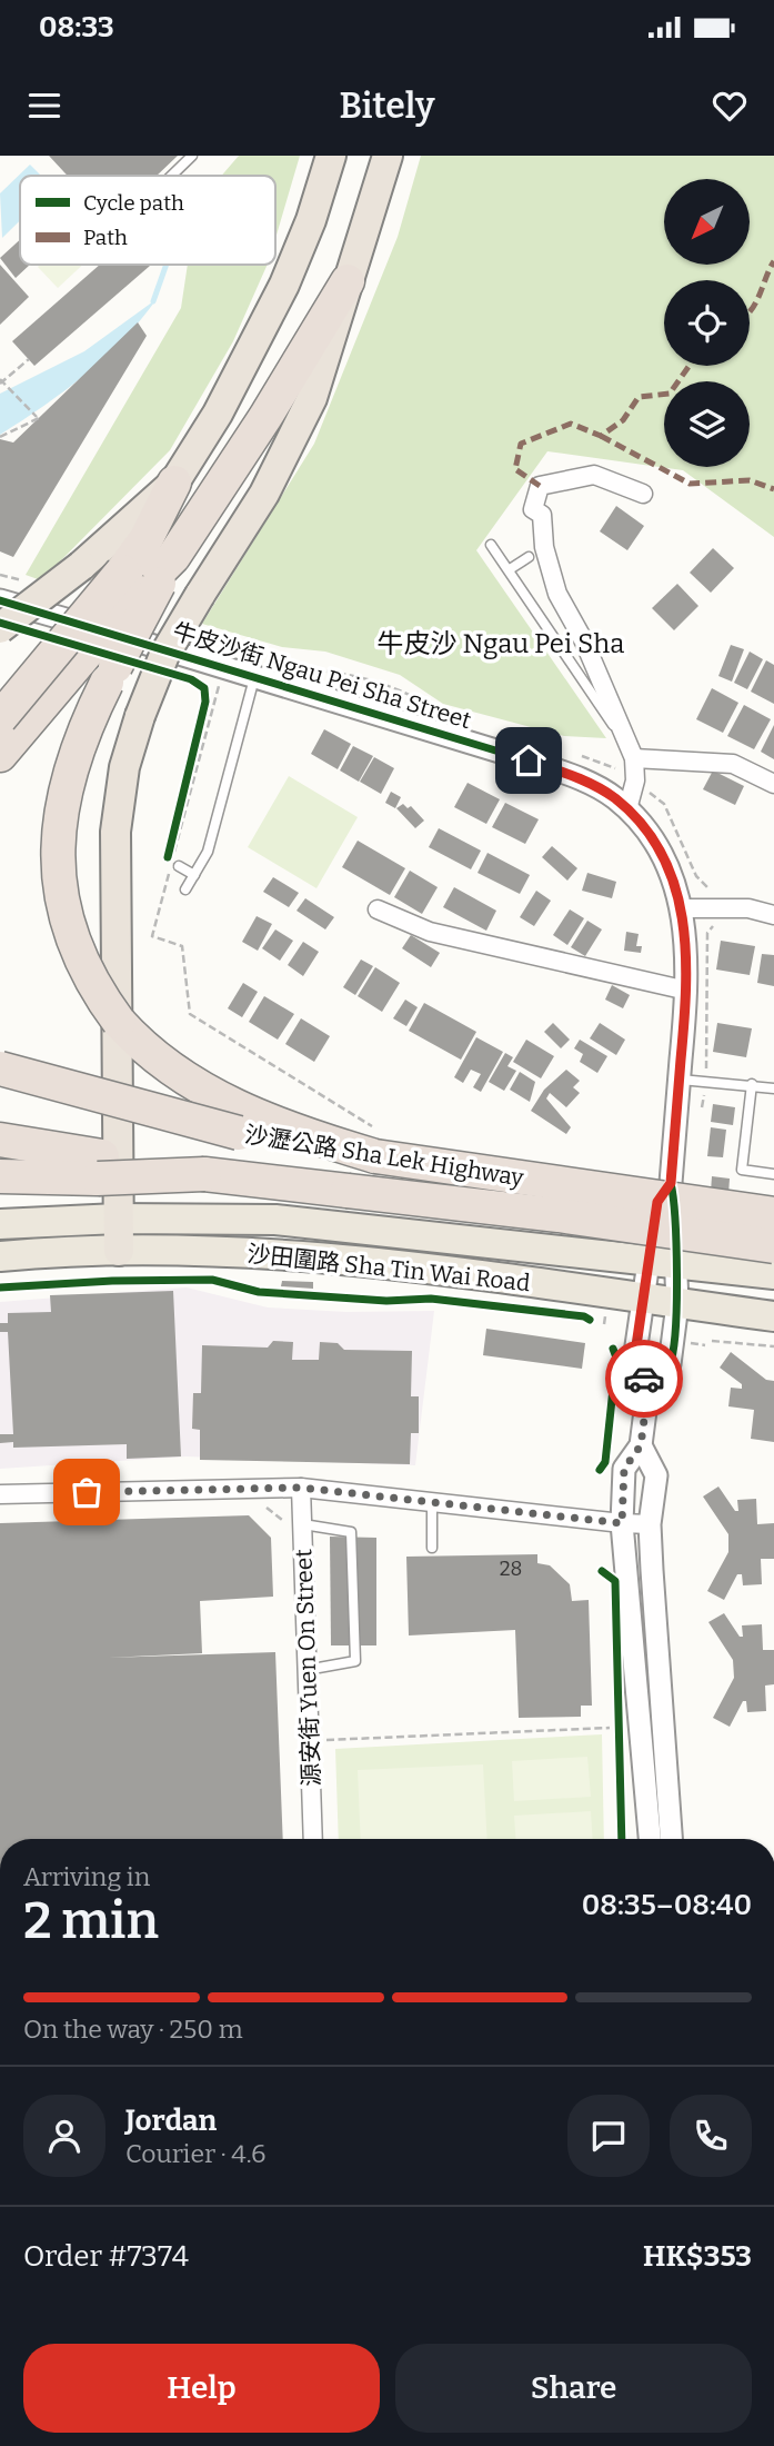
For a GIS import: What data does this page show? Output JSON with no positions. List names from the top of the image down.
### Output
{
  "streets": {
    "highway": ["沙瀝公路 Sha Lek Highway"],
    "main road": ["沙田圍路 Sha Tin Wai Road"],
    "street": ["牛皮沙街 Ngau Pei Sha Street", "源安街 Yuen On Street"]
  },
  "crossings": [
    ["牛皮沙街 Ngau Pei Sha Street", "沙田圍路 Sha Tin Wai Road"]
  ],
  "districts": ["牛皮沙 Ngau Pei Sha"],
  "house_numbers": ["28"],
  "legend": ["Cycle path", "Path"],
  "north": "bottom left",
  "page": {
    "status": "08:33",
    "header": "Bitely",
    "heading": ["2 min", "Arriving in", "08:35–08:40"],
    "panel": [
      "Jordan",
      "Courier · 4.6",
      "Order #7374",
      "HK$353"
    ],
    "bar": "On the way · 250 m",
    "buttons": ["Help", "Share"]
  }
}
